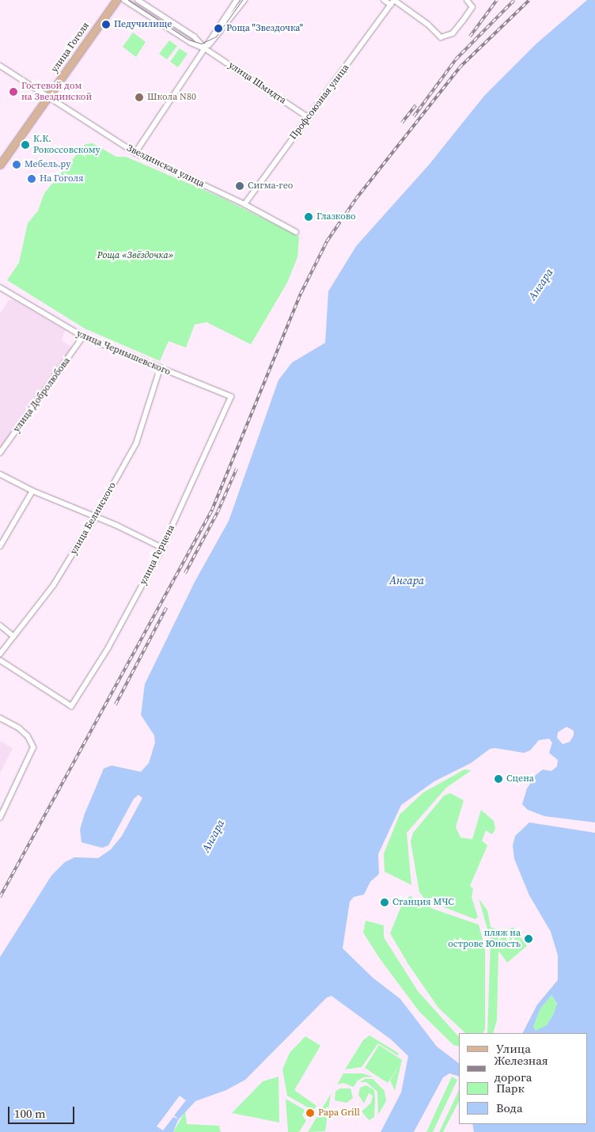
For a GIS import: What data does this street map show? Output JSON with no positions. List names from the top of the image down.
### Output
{
  "streets": {
    "main road": ["улица Гоголя"],
    "street": [
      "улица Шмидта",
      "Профсоюзная улица",
      "Звездинская улица",
      "улица Чернышевского",
      "улица Добролюбова",
      "улица Белинского",
      "улица Герцена"
    ]
  },
  "crossings": [
    ["улица Гоголя", "Звездинская улица"],
    ["улица Шмидта", "Профсоюзная улица"],
    ["Профсоюзная улица", "Звездинская улица"],
    ["улица Чернышевского", "улица Добролюбова"],
    ["улица Чернышевского", "улица Белинского"],
    ["улица Чернышевского", "улица Герцена"]
  ],
  "water": ["Ангара"],
  "parks": ["Роща «Звёздочка»"],
  "places": [
    "Педучилище",
    "Роща \"Звездочка\"",
    "Гостевой дом на Звездинской",
    "Школа N80",
    "К.К. Рокоссовскому",
    "Мебель.ру",
    "На Гоголя",
    "Сигма-гео",
    "Глазково",
    "Сцена",
    "Станция МЧС",
    "пляж на острове Юность",
    "Papa Grill"
  ],
  "legend": [
    "Улица",
    "Железная дорога",
    "Парк",
    "Вода"
  ],
  "scale_bar": "100 m"
}
